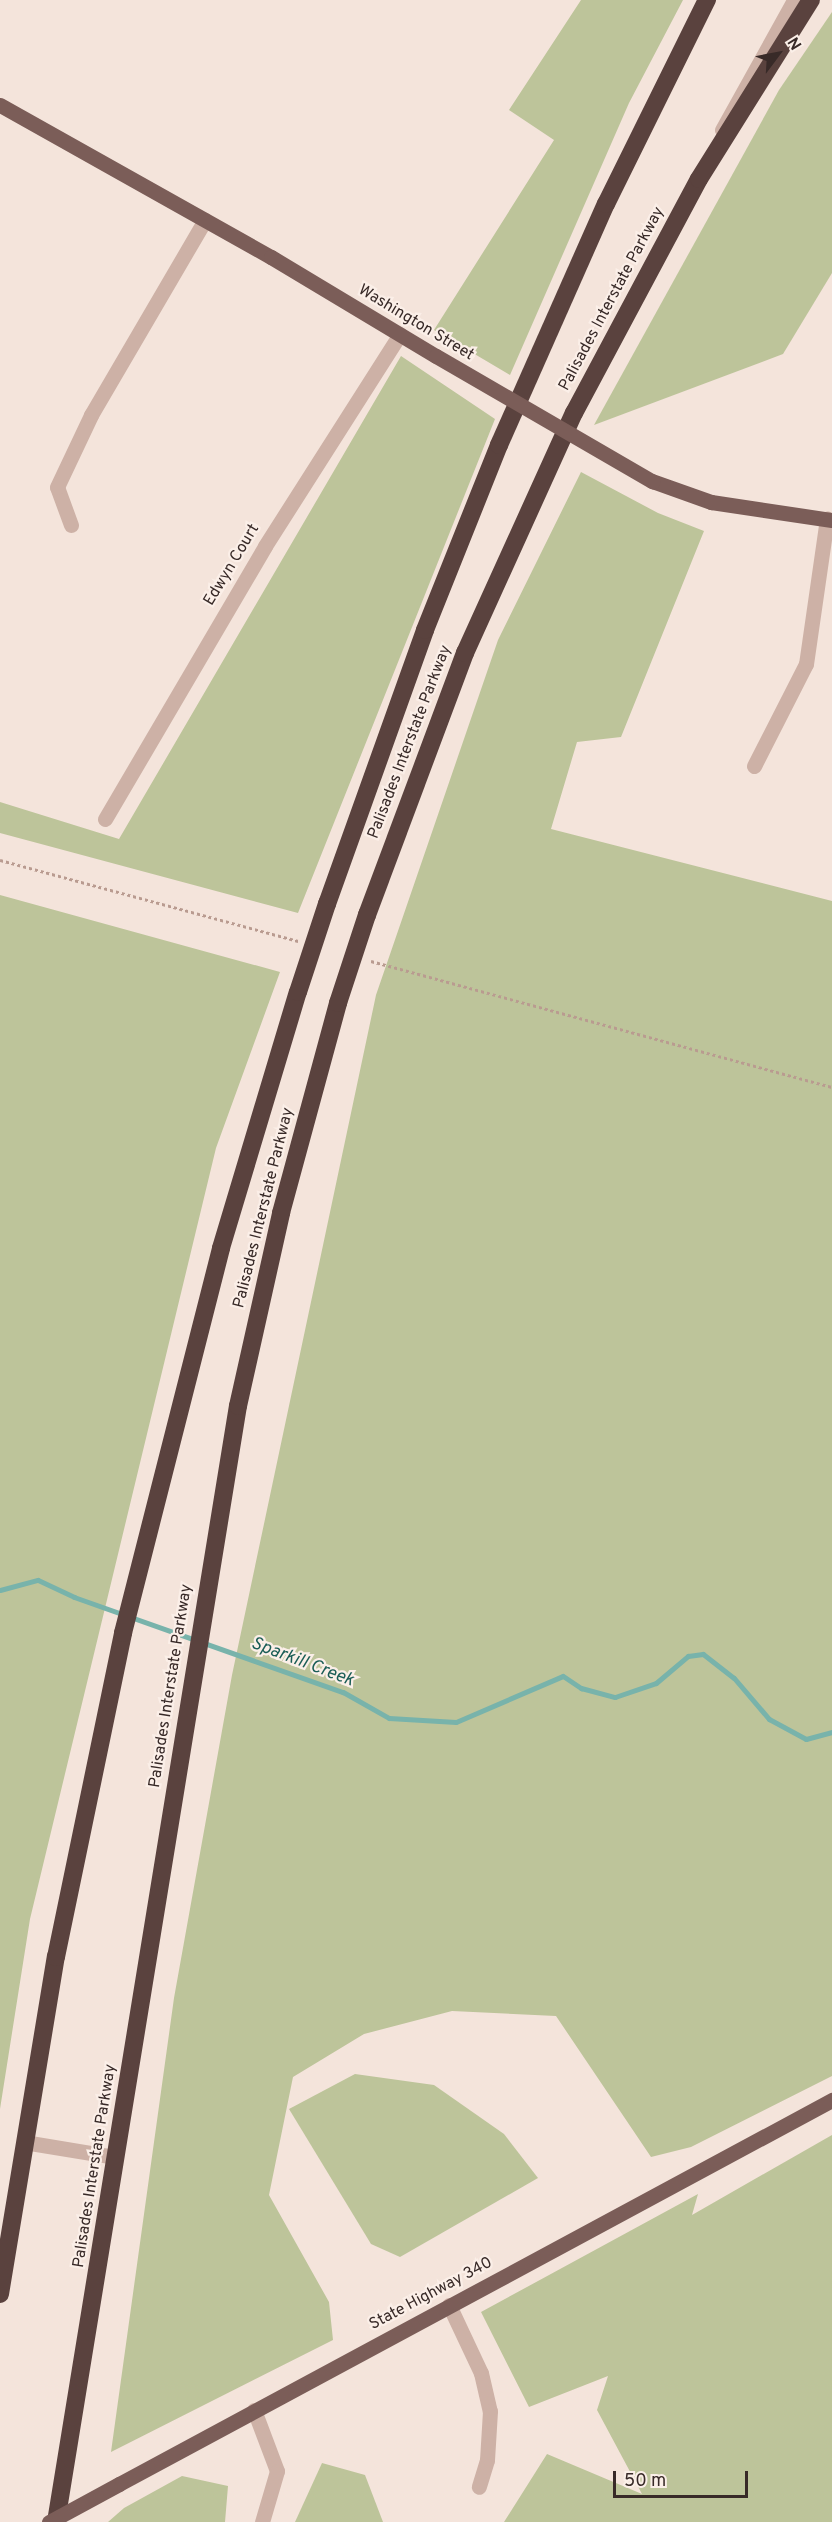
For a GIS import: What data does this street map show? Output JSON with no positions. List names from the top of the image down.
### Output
{
  "streets": {
    "highway": ["Palisades Interstate Parkway"],
    "main road": ["Washington Street", "State Highway 340"],
    "street": ["Edwyn Court"]
  },
  "crossings": [
    ["Washington Street", "Edwyn Court"]
  ],
  "water": ["Sparkill Creek"],
  "scale_bar": "50 m",
  "north": "top right"
}
